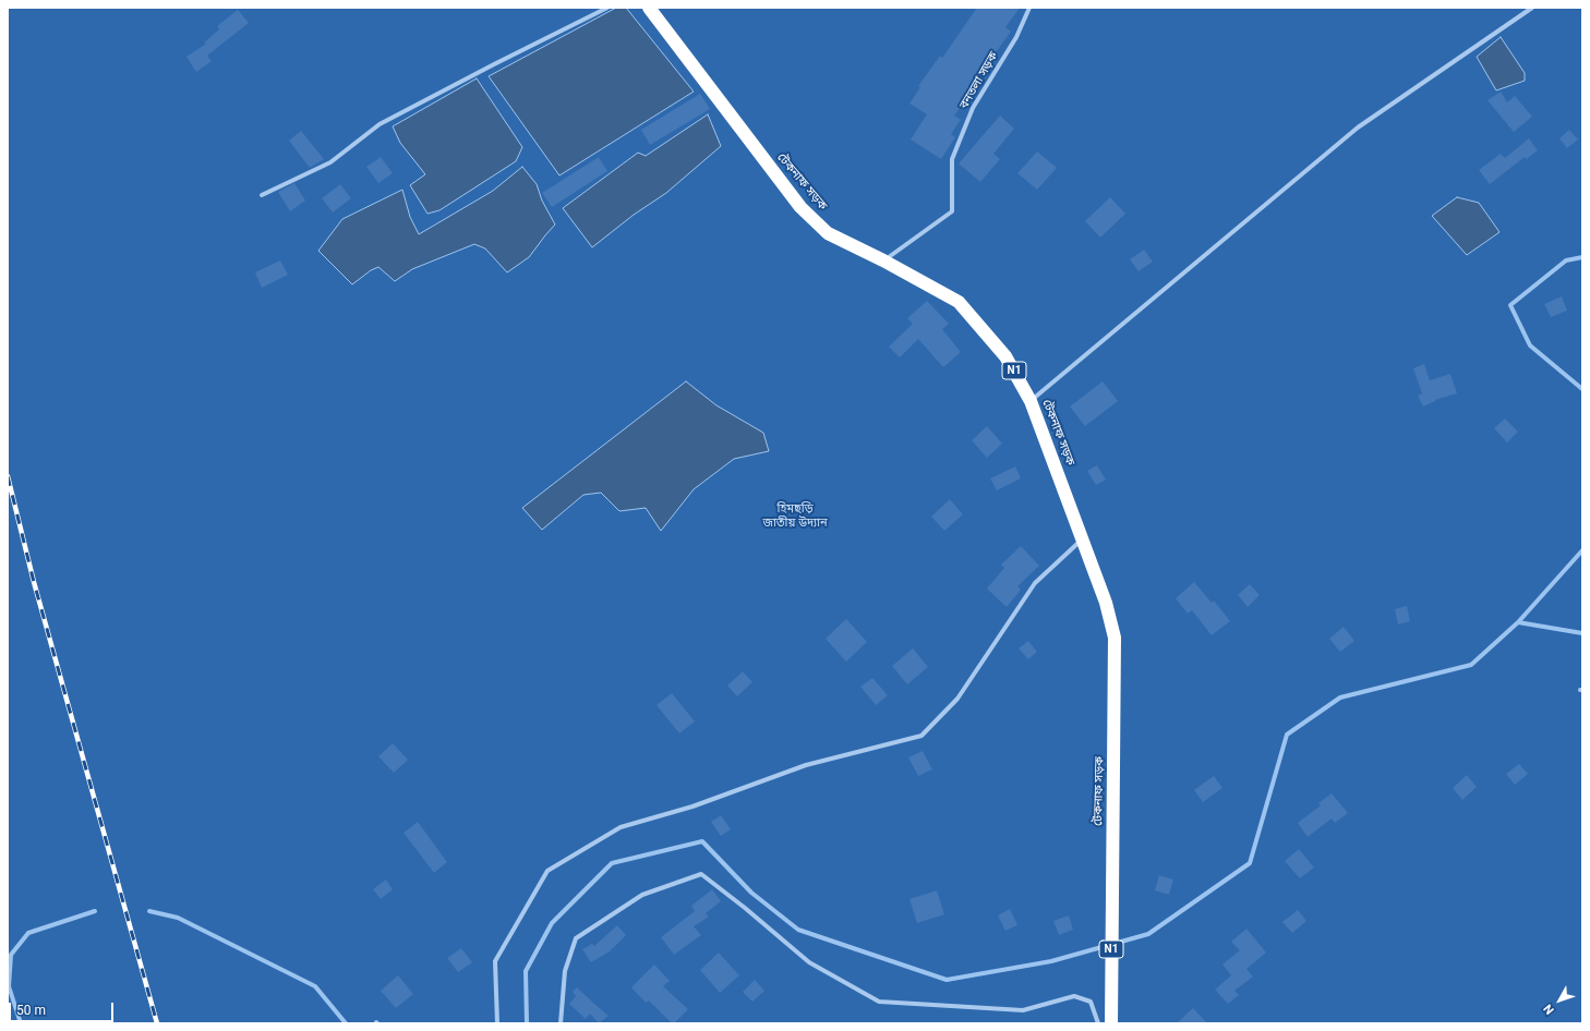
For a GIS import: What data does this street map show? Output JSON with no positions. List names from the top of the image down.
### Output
{
  "streets": {
    "highway": ["টেকনাফ সড়ক", "N1"],
    "street": ["বনতলা সড়ক"]
  },
  "crossings": [
    ["বনতলা সড়ক", "টেকনাফ সড়ক"]
  ],
  "parks": ["হিমছড়ি জাতীয় উদ্যান"],
  "scale_bar": "50 m",
  "north": "bottom left"
}
